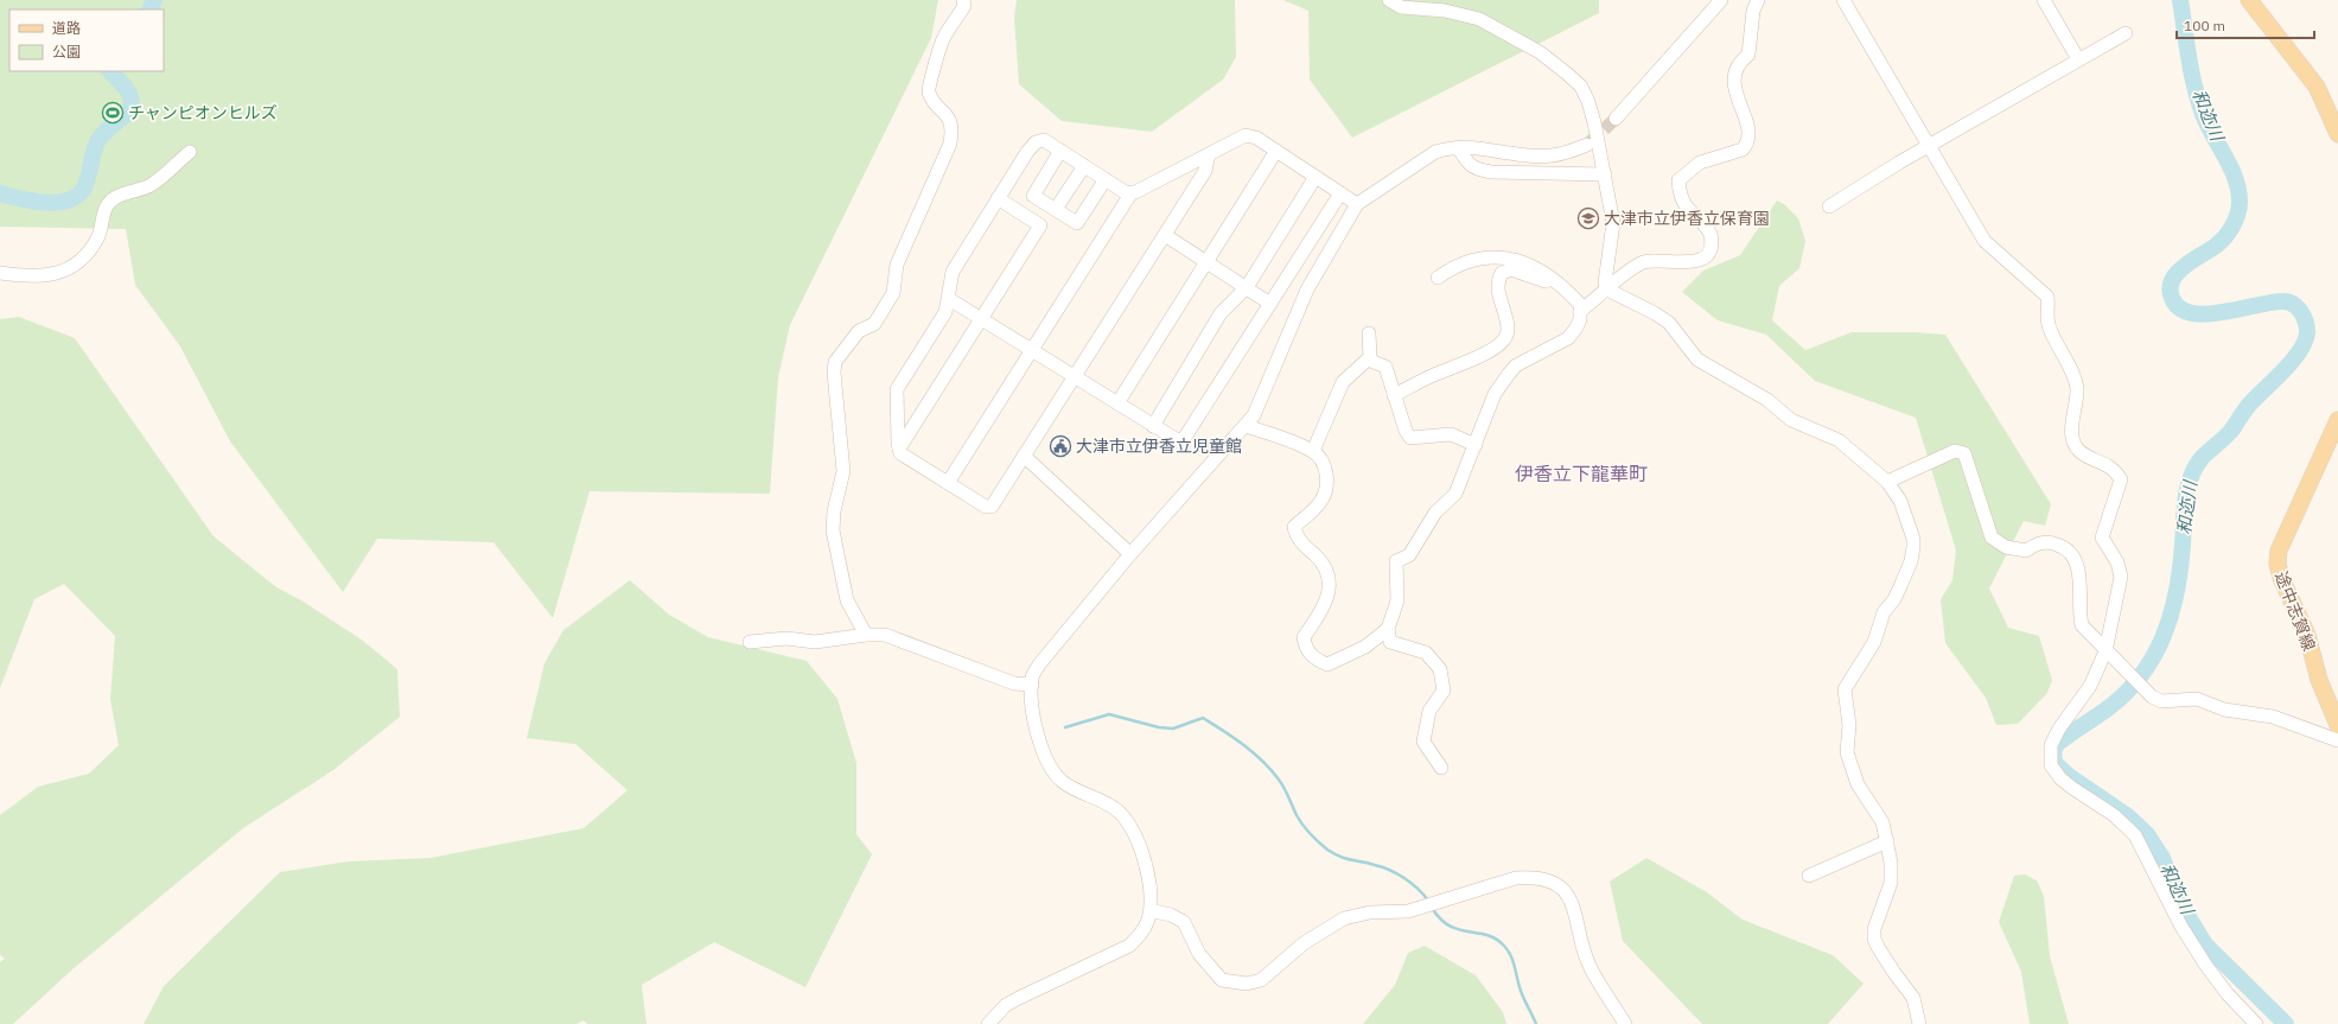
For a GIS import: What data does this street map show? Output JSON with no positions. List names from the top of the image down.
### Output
{
  "streets": {
    "main road": ["途中志賀線"]
  },
  "districts": ["伊香立下龍華町"],
  "water": ["和迩川"],
  "places": {
    "sports": ["チャンピオンヒルズ"],
    "school or university": ["大津市立伊香立保育園"],
    "public building": ["大津市立伊香立児童館"]
  },
  "legend": ["道路", "公園"],
  "scale_bar": "100 m"
}
